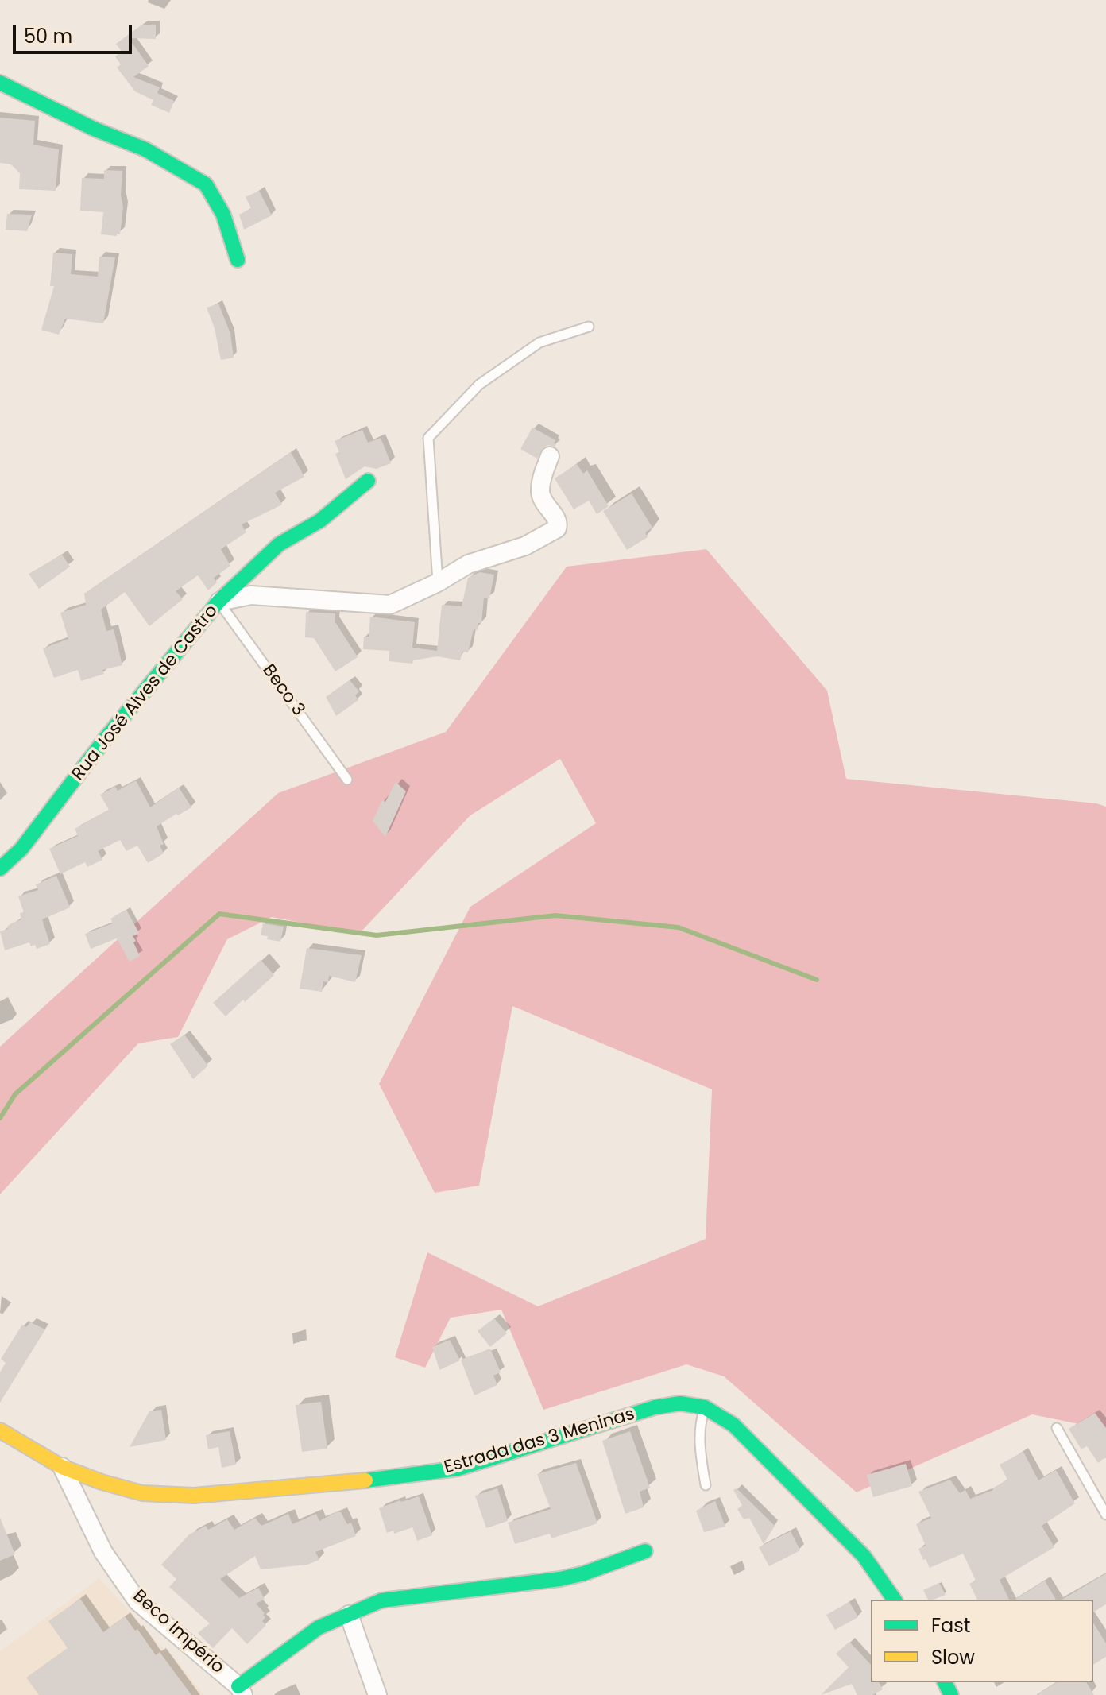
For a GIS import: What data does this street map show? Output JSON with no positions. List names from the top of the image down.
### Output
{
  "streets": {
    "street": ["Rua José Alves de Castro", "Estrada das 3 Meninas", "Beco Império"],
    "lane": ["Beco 3"]
  },
  "crossings": [
    ["Beco 3", "Rua José Alves de Castro"],
    ["Estrada das 3 Meninas", "Beco Império"]
  ],
  "legend": ["Fast", "Slow"],
  "scale_bar": "50 m"
}
